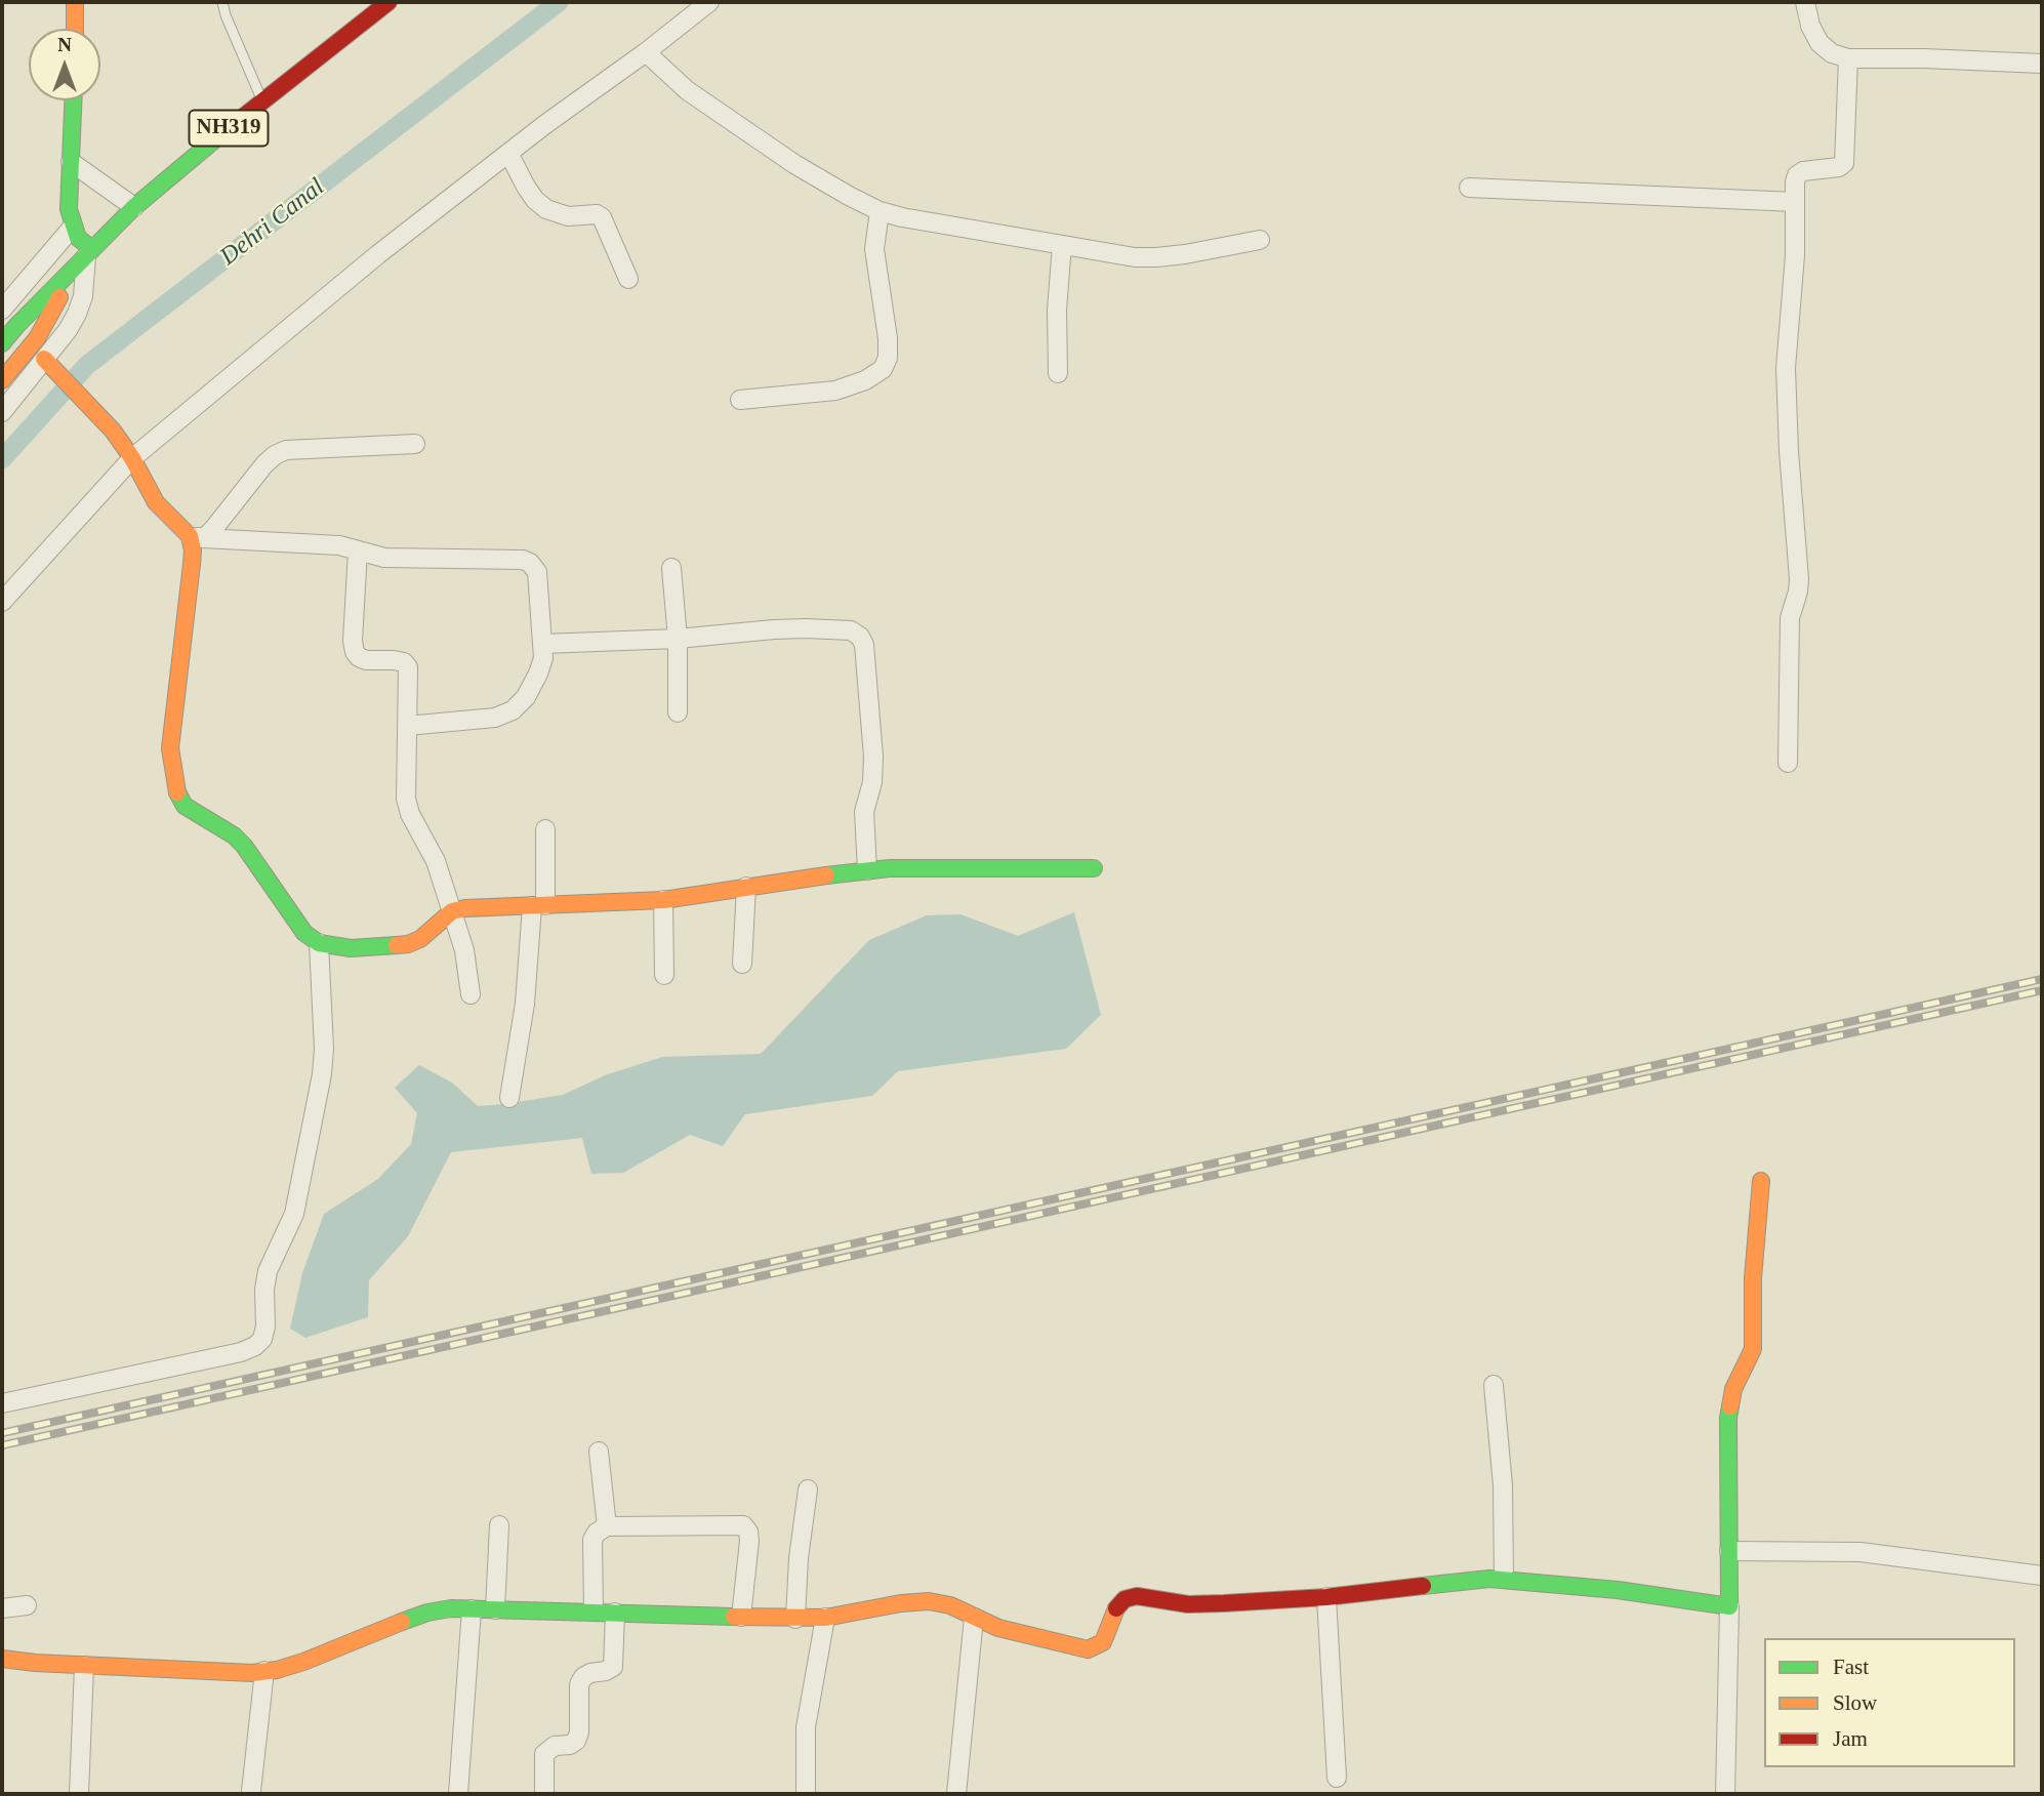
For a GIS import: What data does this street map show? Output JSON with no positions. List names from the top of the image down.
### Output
{
  "streets": {
    "main road": ["NH319"]
  },
  "water": ["Dehri Canal"],
  "legend": ["Fast", "Slow", "Jam"],
  "north": "top"
}
